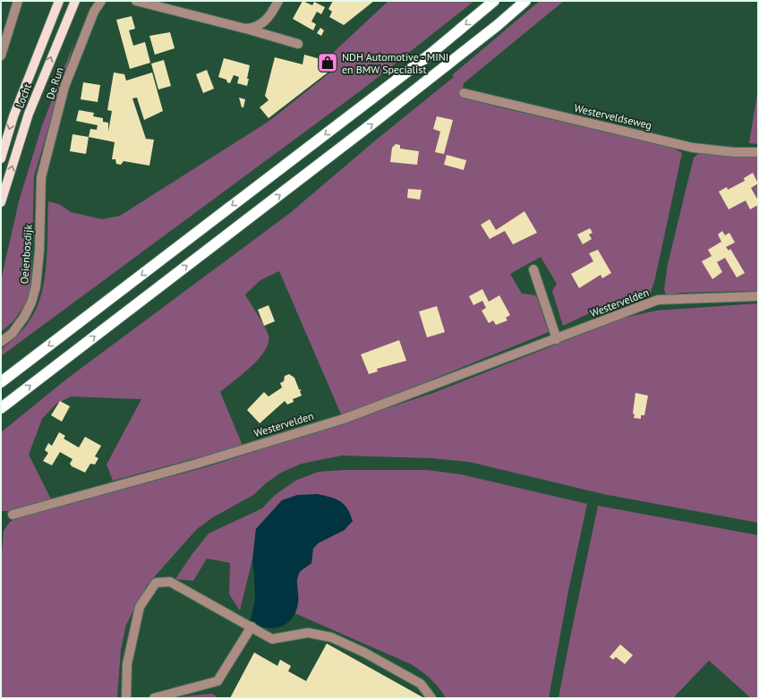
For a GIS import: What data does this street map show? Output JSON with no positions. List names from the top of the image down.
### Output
{
  "streets": {
    "main road": ["Locht"],
    "street": [
      "De Run",
      "Westerveldseweg",
      "Oeienbosdijk",
      "Westervelden"
    ]
  },
  "crossings": [
    ["De Run", "Oeienbosdijk"]
  ],
  "places": {
    "shop": ["NDH Automotive - MINI en BMW Specialist"]
  }
}
